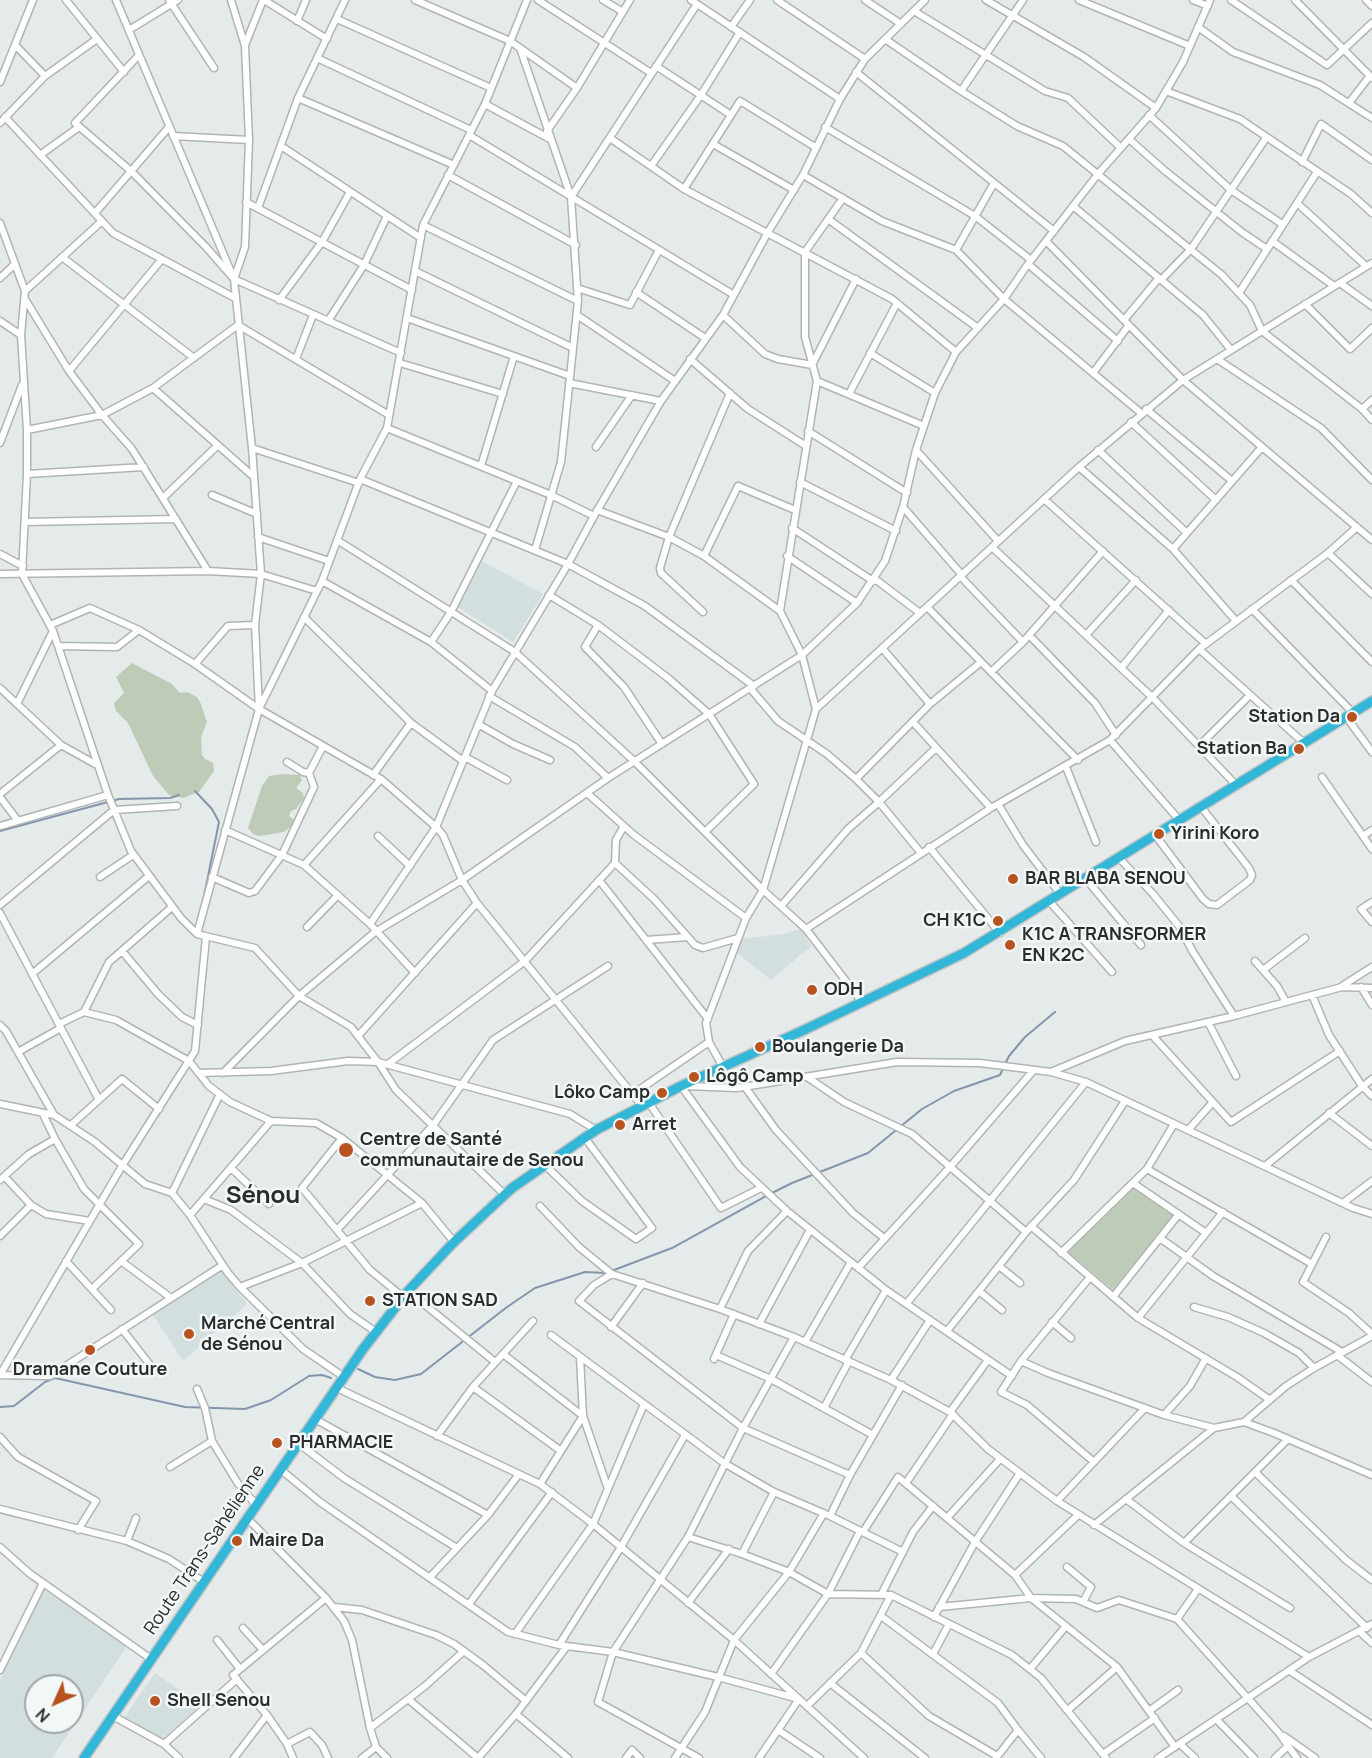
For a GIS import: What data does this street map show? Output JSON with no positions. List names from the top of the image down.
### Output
{
  "streets": {
    "highway": ["Route Trans-Sahélienne"]
  },
  "districts": ["Sénou"],
  "places": [
    "Station Da",
    "Station Ba",
    "Yirini Koro",
    "BAR BLABA SENOU",
    "CH K1C",
    "K1C A TRANSFORMER EN K2C",
    "ODH",
    "Boulangerie Da",
    "Lôgô Camp",
    "Lôko Camp",
    "Arret",
    "Centre de Santé communautaire de Senou",
    "STATION SAD",
    "Marché Central de Sénou",
    "Dramane Couture",
    "PHARMACIE",
    "Maire Da",
    "Shell Senou"
  ],
  "north": "bottom left"
}
